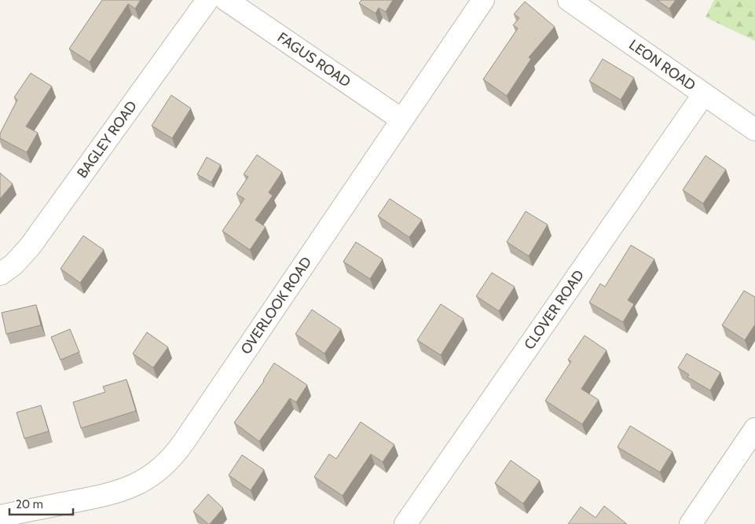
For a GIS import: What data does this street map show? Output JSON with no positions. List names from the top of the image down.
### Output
{
  "streets": {
    "street": [
      "FAGUS ROAD",
      "LEON ROAD",
      "BAGLEY ROAD",
      "OVERLOOK ROAD",
      "CLOVER ROAD"
    ]
  },
  "crossings": [
    ["FAGUS ROAD", "OVERLOOK ROAD"],
    ["LEON ROAD", "CLOVER ROAD"]
  ],
  "scale_bar": "20 m"
}
